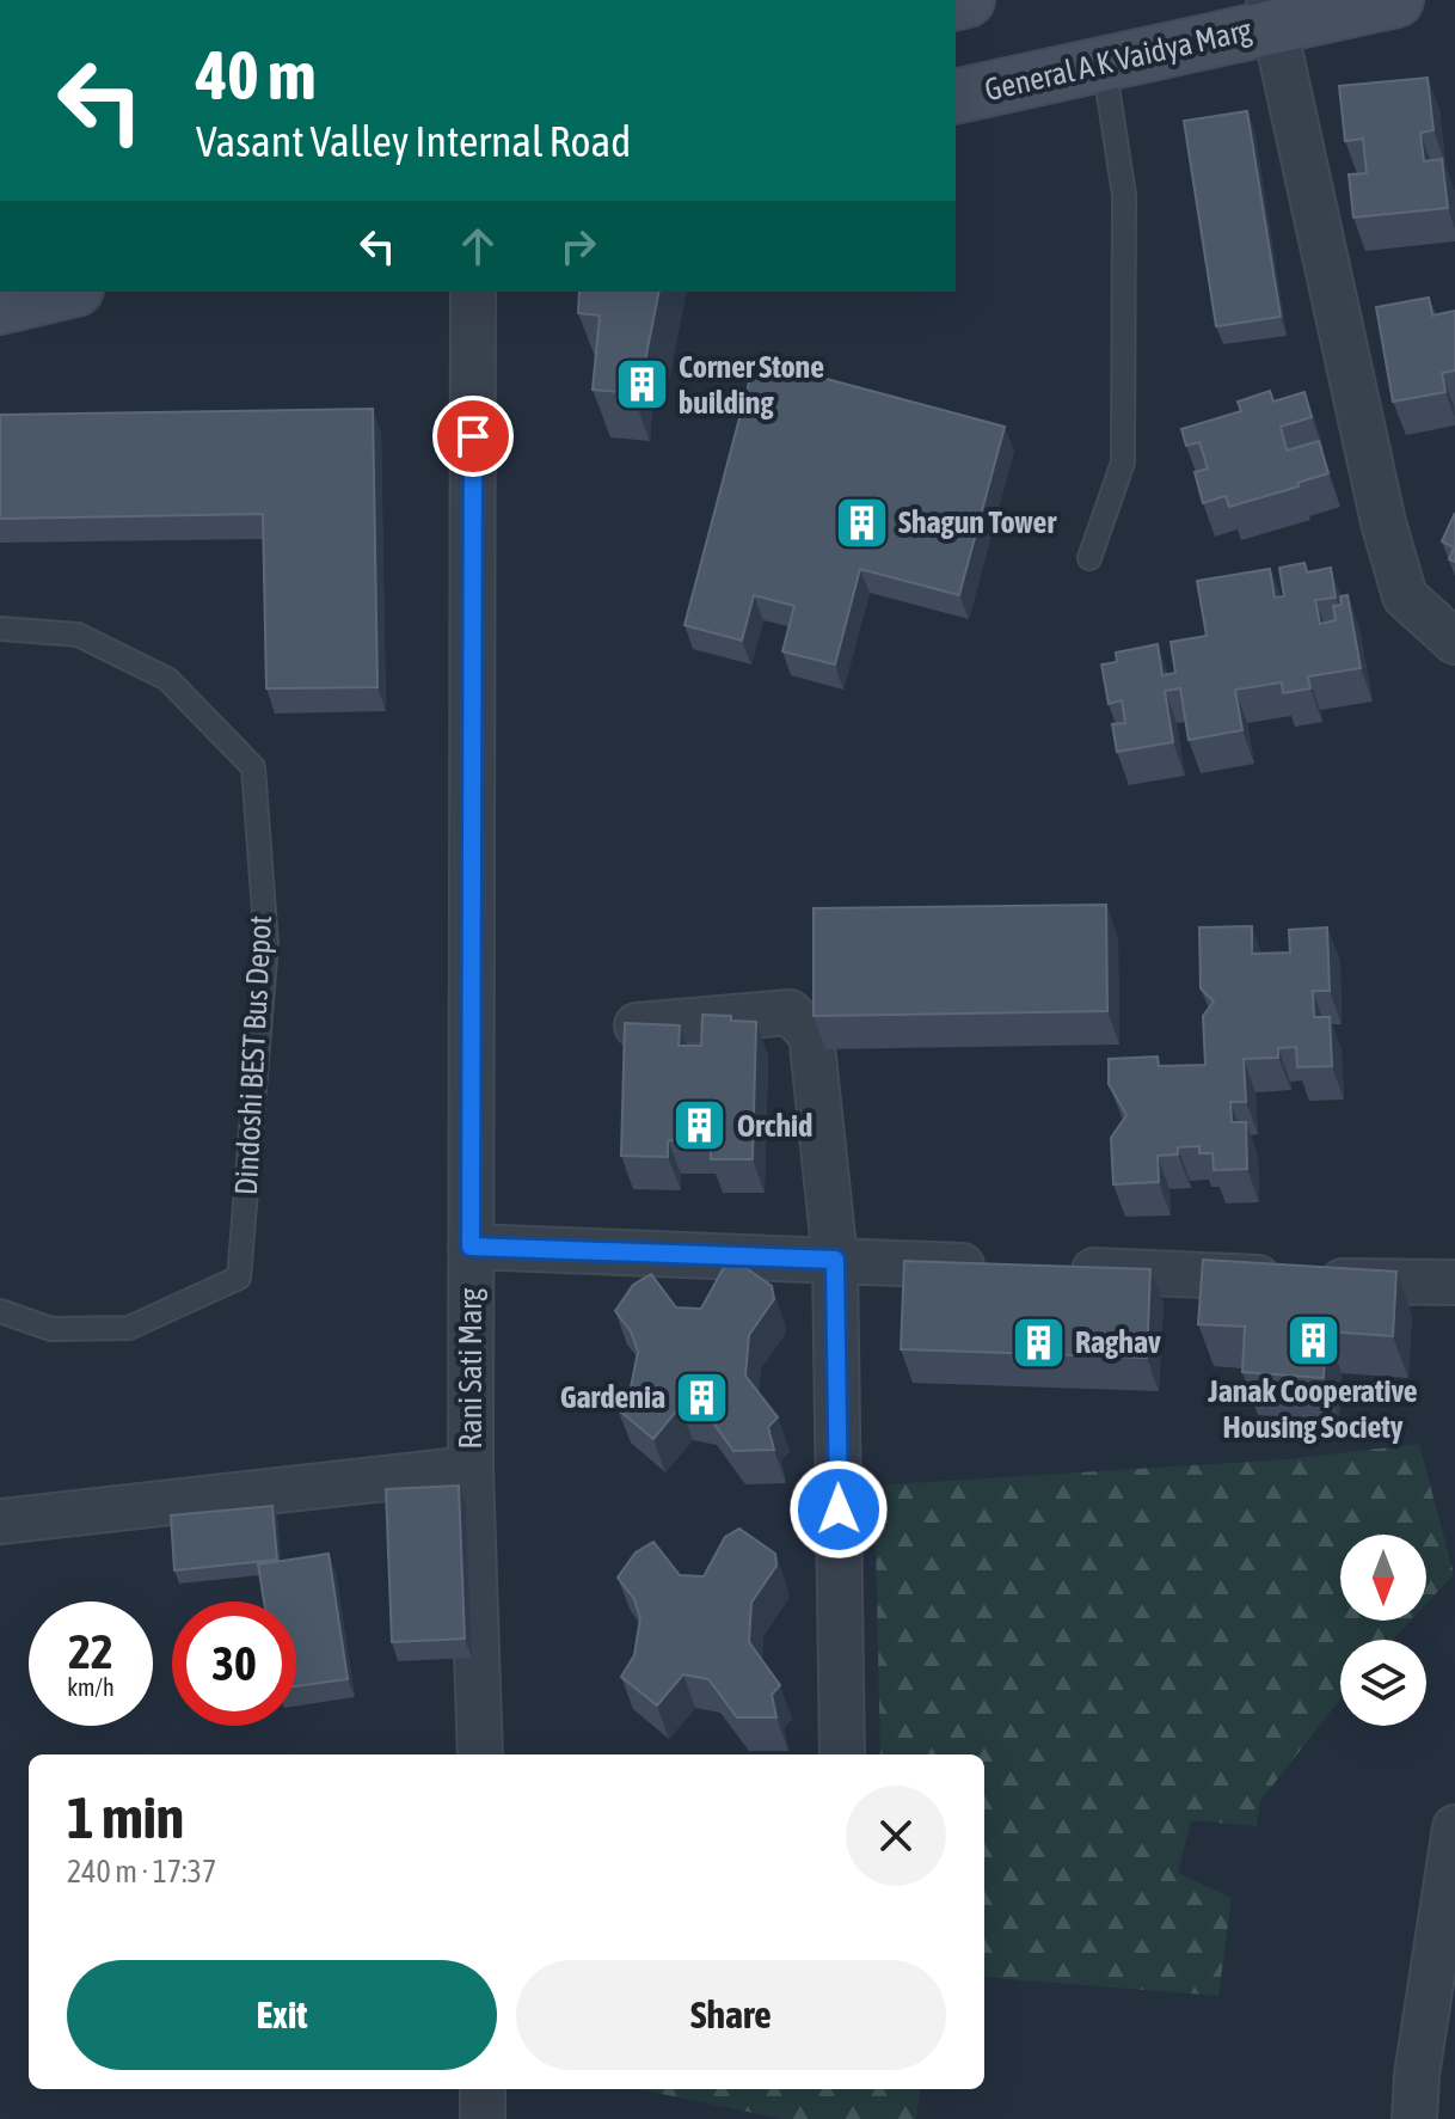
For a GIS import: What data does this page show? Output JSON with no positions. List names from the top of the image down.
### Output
{
  "streets": {
    "main road": ["General A K Vaidya Marg"],
    "street": ["Rani Sati Marg"],
    "lane": ["Dindoshi BEST Bus Depot"]
  },
  "places": {
    "building": [
      "Corner Stone building",
      "Shagun Tower",
      "Orchid",
      "Janak Cooperative Housing Society",
      "Raghav",
      "Gardenia"
    ]
  },
  "north": "bottom",
  "page": {
    "turn": ["40 m", "Vasant Valley Internal Road"],
    "speed": "22 km/h",
    "limit": "30",
    "heading": ["1 min", "240 m · 17:37"],
    "buttons": ["Exit", "Share"]
  }
}
